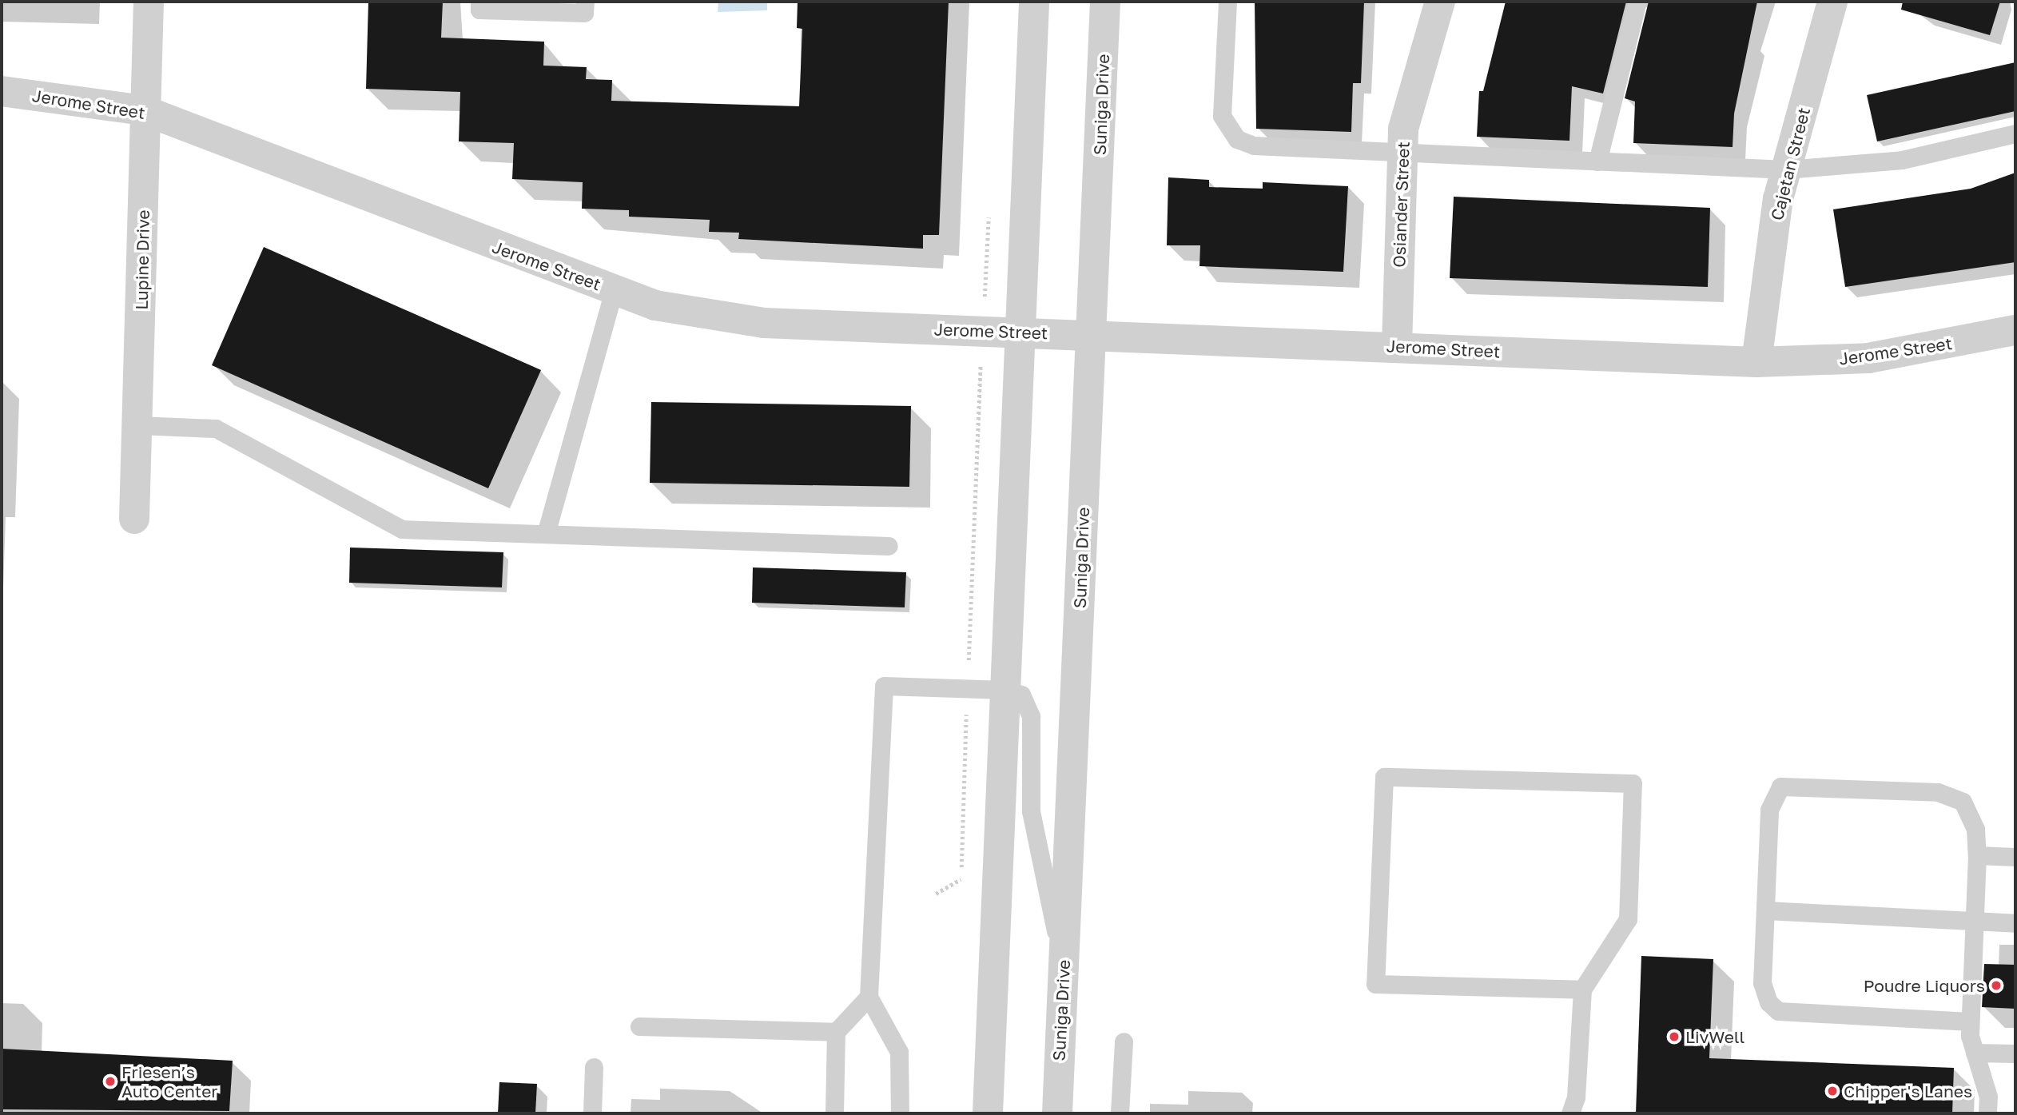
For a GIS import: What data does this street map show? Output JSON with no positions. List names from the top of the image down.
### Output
{
  "streets": {
    "street": [
      "Jerome Street",
      "Suniga Drive",
      "Cajetan Street",
      "Osiander Street",
      "Lupine Drive"
    ]
  },
  "crossings": [
    ["Jerome Street", "Suniga Drive"],
    ["Jerome Street", "Cajetan Street"],
    ["Jerome Street", "Osiander Street"],
    ["Jerome Street", "Lupine Drive"]
  ],
  "places": [
    "Poudre Liquors",
    "LivWell",
    "Friesen’s Auto Center",
    "Chipper's Lanes"
  ]
}
